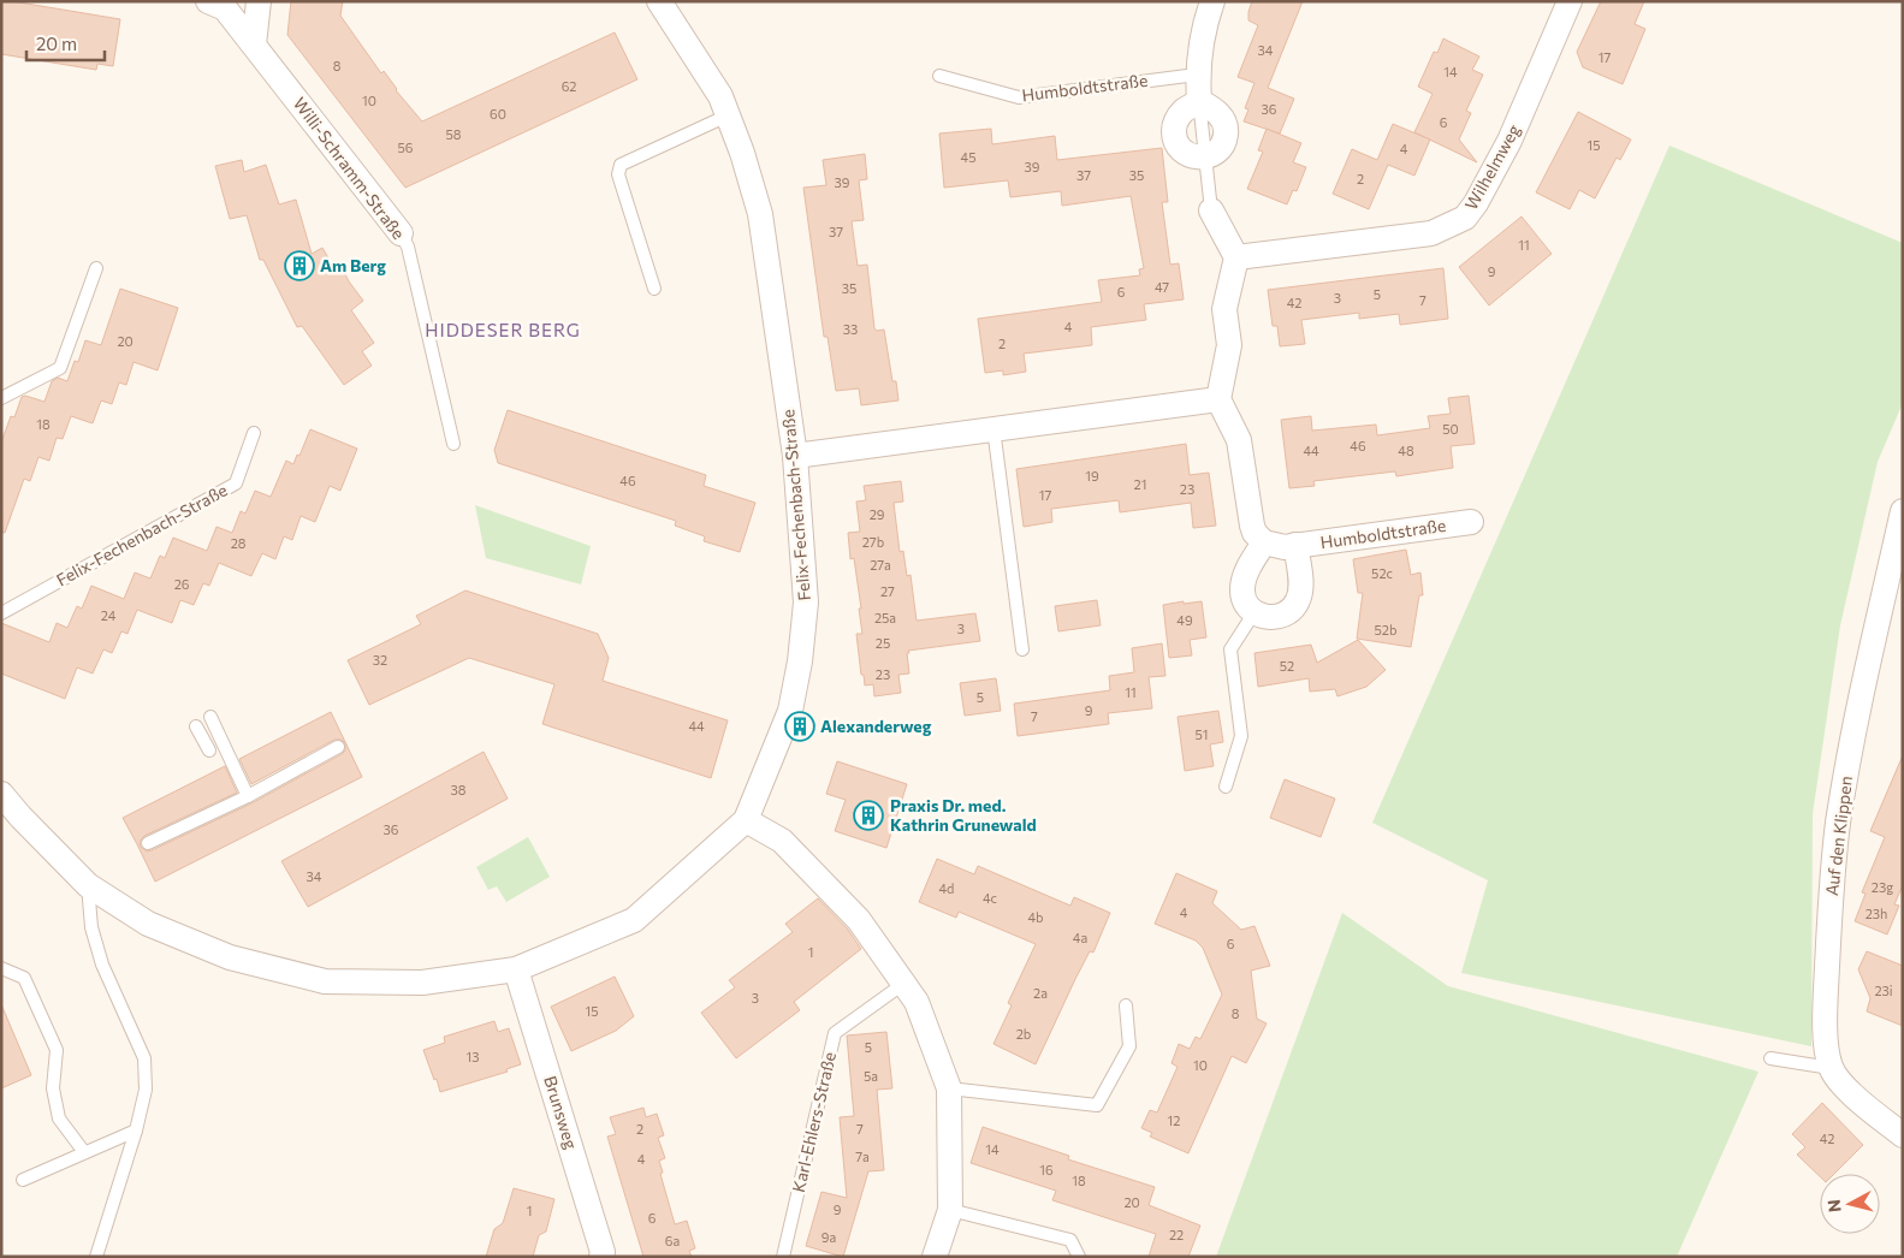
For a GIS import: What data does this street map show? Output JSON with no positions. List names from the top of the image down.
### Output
{
  "streets": {
    "street": [
      "Humboldtstraße",
      "Wilhelmweg",
      "Willi-Schramm-Straße",
      "Felix-Fechenbach-Straße",
      "Auf den Klippen",
      "Brunsweg"
    ],
    "lane": ["Karl-Ehlers-Straße"]
  },
  "crossings": [
    ["Felix-Fechenbach-Straße", "Brunsweg"]
  ],
  "districts": ["HIDDESER BERG"],
  "places": {
    "building": ["Am Berg", "Alexanderweg", "Praxis Dr. med. Kathrin Grunewald"]
  },
  "house_numbers": [
    "34",
    "17",
    "8",
    "14",
    "62",
    "10",
    "36",
    "60",
    "6",
    "58",
    "15",
    "56",
    "4",
    "45",
    "39",
    "37",
    "35",
    "2",
    "39",
    "37",
    "11",
    "9",
    "47",
    "35",
    "6",
    "5",
    "3",
    "7",
    "42",
    "4",
    "33",
    "20",
    "2",
    "18",
    "50",
    "46",
    "44",
    "48",
    "19",
    "46",
    "21",
    "23",
    "17",
    "29",
    "27b",
    "28",
    "27a",
    "52c",
    "26",
    "27",
    "24",
    "25a",
    "49",
    "3",
    "52b",
    "25",
    "32",
    "52",
    "23",
    "11",
    "5",
    "9",
    "7",
    "44",
    "51",
    "38",
    "36",
    "34",
    "23g",
    "4d",
    "4c",
    "4",
    "23h",
    "4b",
    "4a",
    "6",
    "1",
    "23i",
    "2a",
    "3",
    "15",
    "8",
    "2b",
    "5",
    "13",
    "10",
    "5a",
    "12",
    "2",
    "7",
    "42",
    "14",
    "7a",
    "4",
    "16",
    "18",
    "20",
    "9",
    "1",
    "6",
    "22",
    "9a",
    "6a"
  ],
  "scale_bar": "20 m",
  "north": "left"
}
